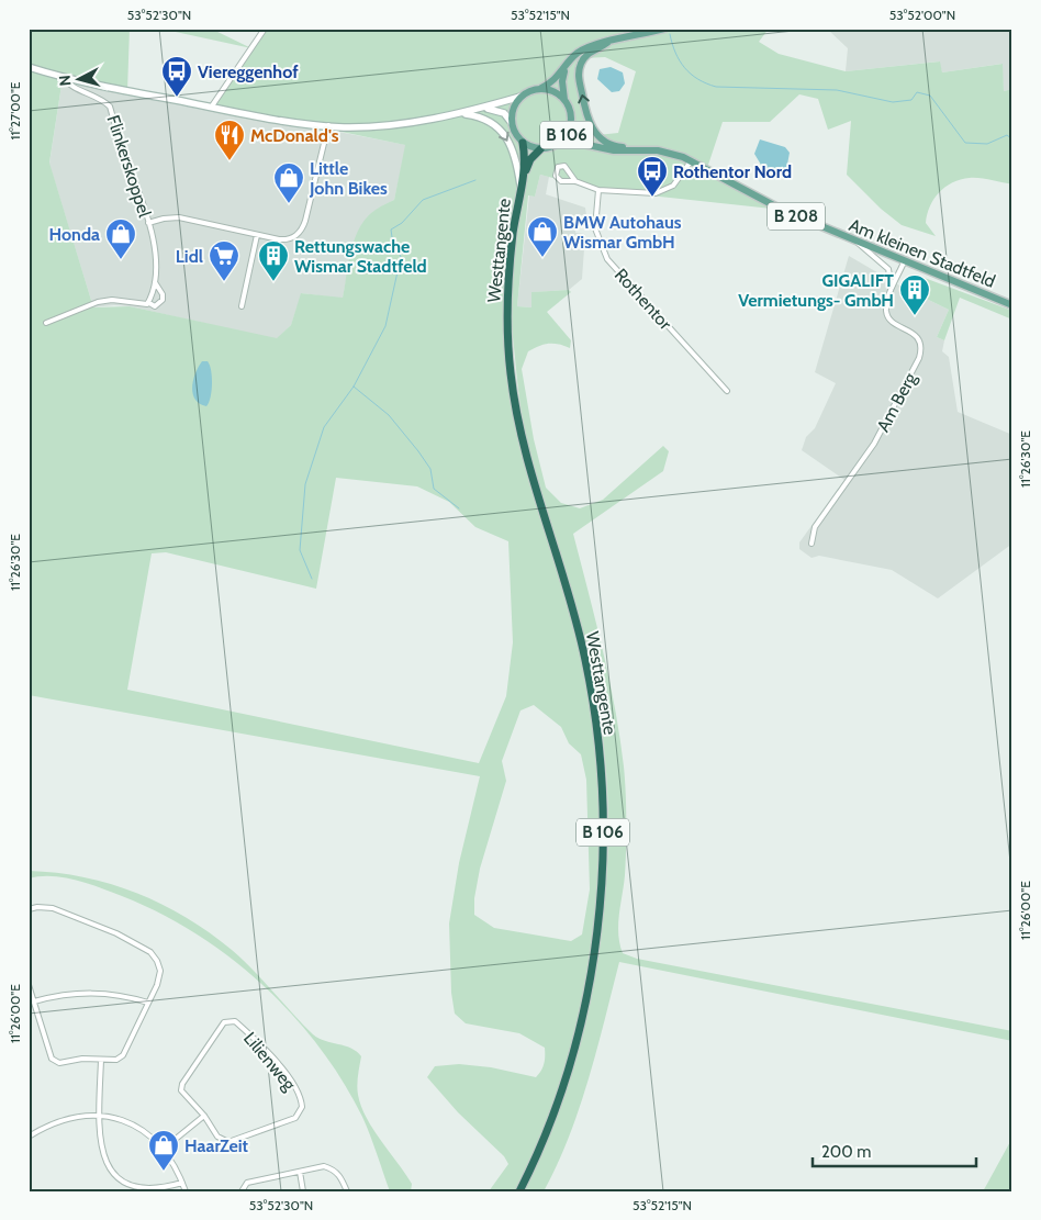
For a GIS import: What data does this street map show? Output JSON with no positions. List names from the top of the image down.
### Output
{
  "streets": {
    "highway": ["B 106", "Westtangente"],
    "main road": ["B 208", "Am kleinen Stadtfeld"],
    "street": [
      "Flinkerskoppel",
      "Rothentor",
      "Am Berg",
      "Lilienweg"
    ]
  },
  "crossings": [
    ["B 106", "B 208"],
    ["B 106", "Westtangente"],
    ["B 106", "Am kleinen Stadtfeld"],
    ["B 208", "Westtangente"],
    ["B 208", "Am kleinen Stadtfeld"],
    ["Am kleinen Stadtfeld", "Am Berg"]
  ],
  "places": {
    "bus stop": ["Viereggenhof", "Rothentor Nord"],
    "restaurant": ["McDonald's"],
    "shop": [
      "Little John Bikes",
      "BMW Autohaus Wismar GmbH",
      "Honda",
      "HaarZeit"
    ],
    "supermarket": ["Lidl"],
    "building": ["Rettungswache Wismar Stadtfeld", "GIGALIFT Vermietungs- GmbH"]
  },
  "scale_bar": "200 m",
  "north": "left",
  "coordinates": [
    "53°52'30\"N",
    "53°52'15\"N",
    "53°52'00\"N",
    "11°27'00\"E",
    "11°26'30\"E",
    "11°26'00\"E"
  ]
}
